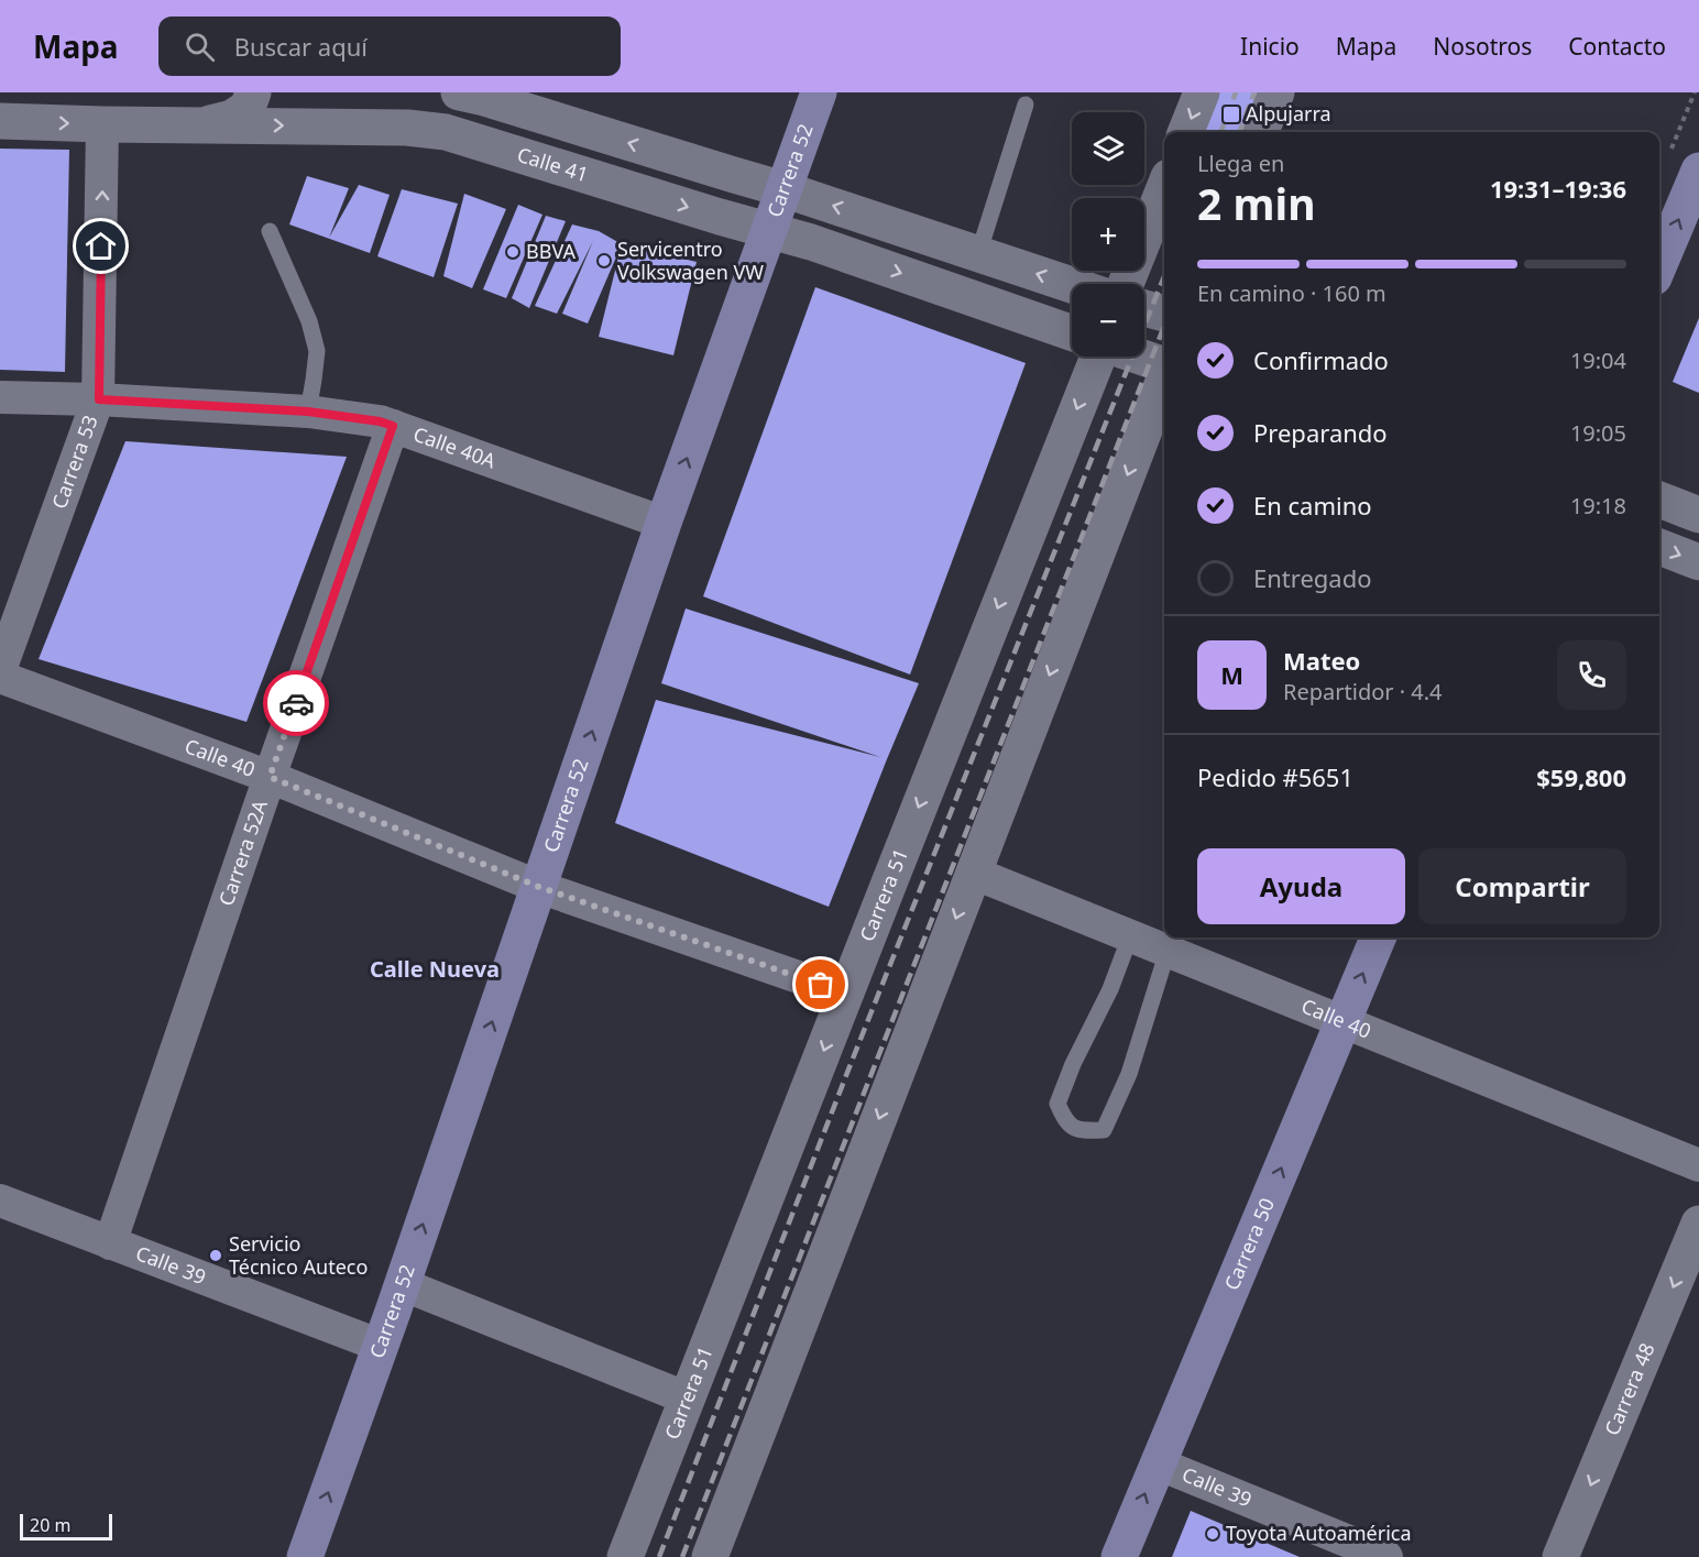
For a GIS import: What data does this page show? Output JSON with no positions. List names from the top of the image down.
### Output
{
  "streets": {
    "main road": ["Carrera 52", "Carrera 50"],
    "street": [
      "Calle 41",
      "Calle 40A",
      "Carrera 53",
      "Calle 40",
      "Carrera 52A",
      "Carrera 51",
      "Calle 39",
      "Carrera 48"
    ]
  },
  "crossings": [
    ["Calle 41", "Carrera 52"],
    ["Calle 41", "Carrera 53"],
    ["Carrera 52", "Calle 40A"],
    ["Carrera 52", "Calle 40"],
    ["Carrera 52", "Calle 39"],
    ["Calle 40A", "Carrera 53"],
    ["Calle 40A", "Carrera 52A"],
    ["Calle 40", "Carrera 52A"],
    ["Calle 40", "Carrera 51"],
    ["Calle 40", "Carrera 50"],
    ["Carrera 52A", "Calle 39"],
    ["Carrera 50", "Calle 39"]
  ],
  "one_way": [
    "Carrera 52",
    "Carrera 53",
    "Carrera 50",
    "Carrera 48"
  ],
  "districts": ["Calle Nueva"],
  "places": {
    "transit": ["Alpujarra"],
    "other": [
      "BBVA",
      "Servicentro Volkswagen VW",
      "Servicio Técnico Auteco",
      "Toyota Autoamérica"
    ]
  },
  "scale_bar": "20 m",
  "page": {
    "header": "Mapa",
    "search": "Buscar aquí",
    "nav": [
      "Inicio",
      "Mapa",
      "Nosotros",
      "Contacto"
    ],
    "map_buttons": ["+", "−"],
    "heading": ["2 min", "Llega en", "19:31–19:36"],
    "panel": [
      "Mateo",
      "Repartidor · 4.4",
      "Pedido #5651",
      "$59,800"
    ],
    "bar": "En camino · 160 m",
    "list": [
      ["Confirmado", "19:04"],
      ["Preparando", "19:05"],
      ["En camino", "19:18"],
      "Entregado"
    ],
    "round": "M",
    "buttons": ["Ayuda", "Compartir"],
    "scale": "20 m"
  }
}
